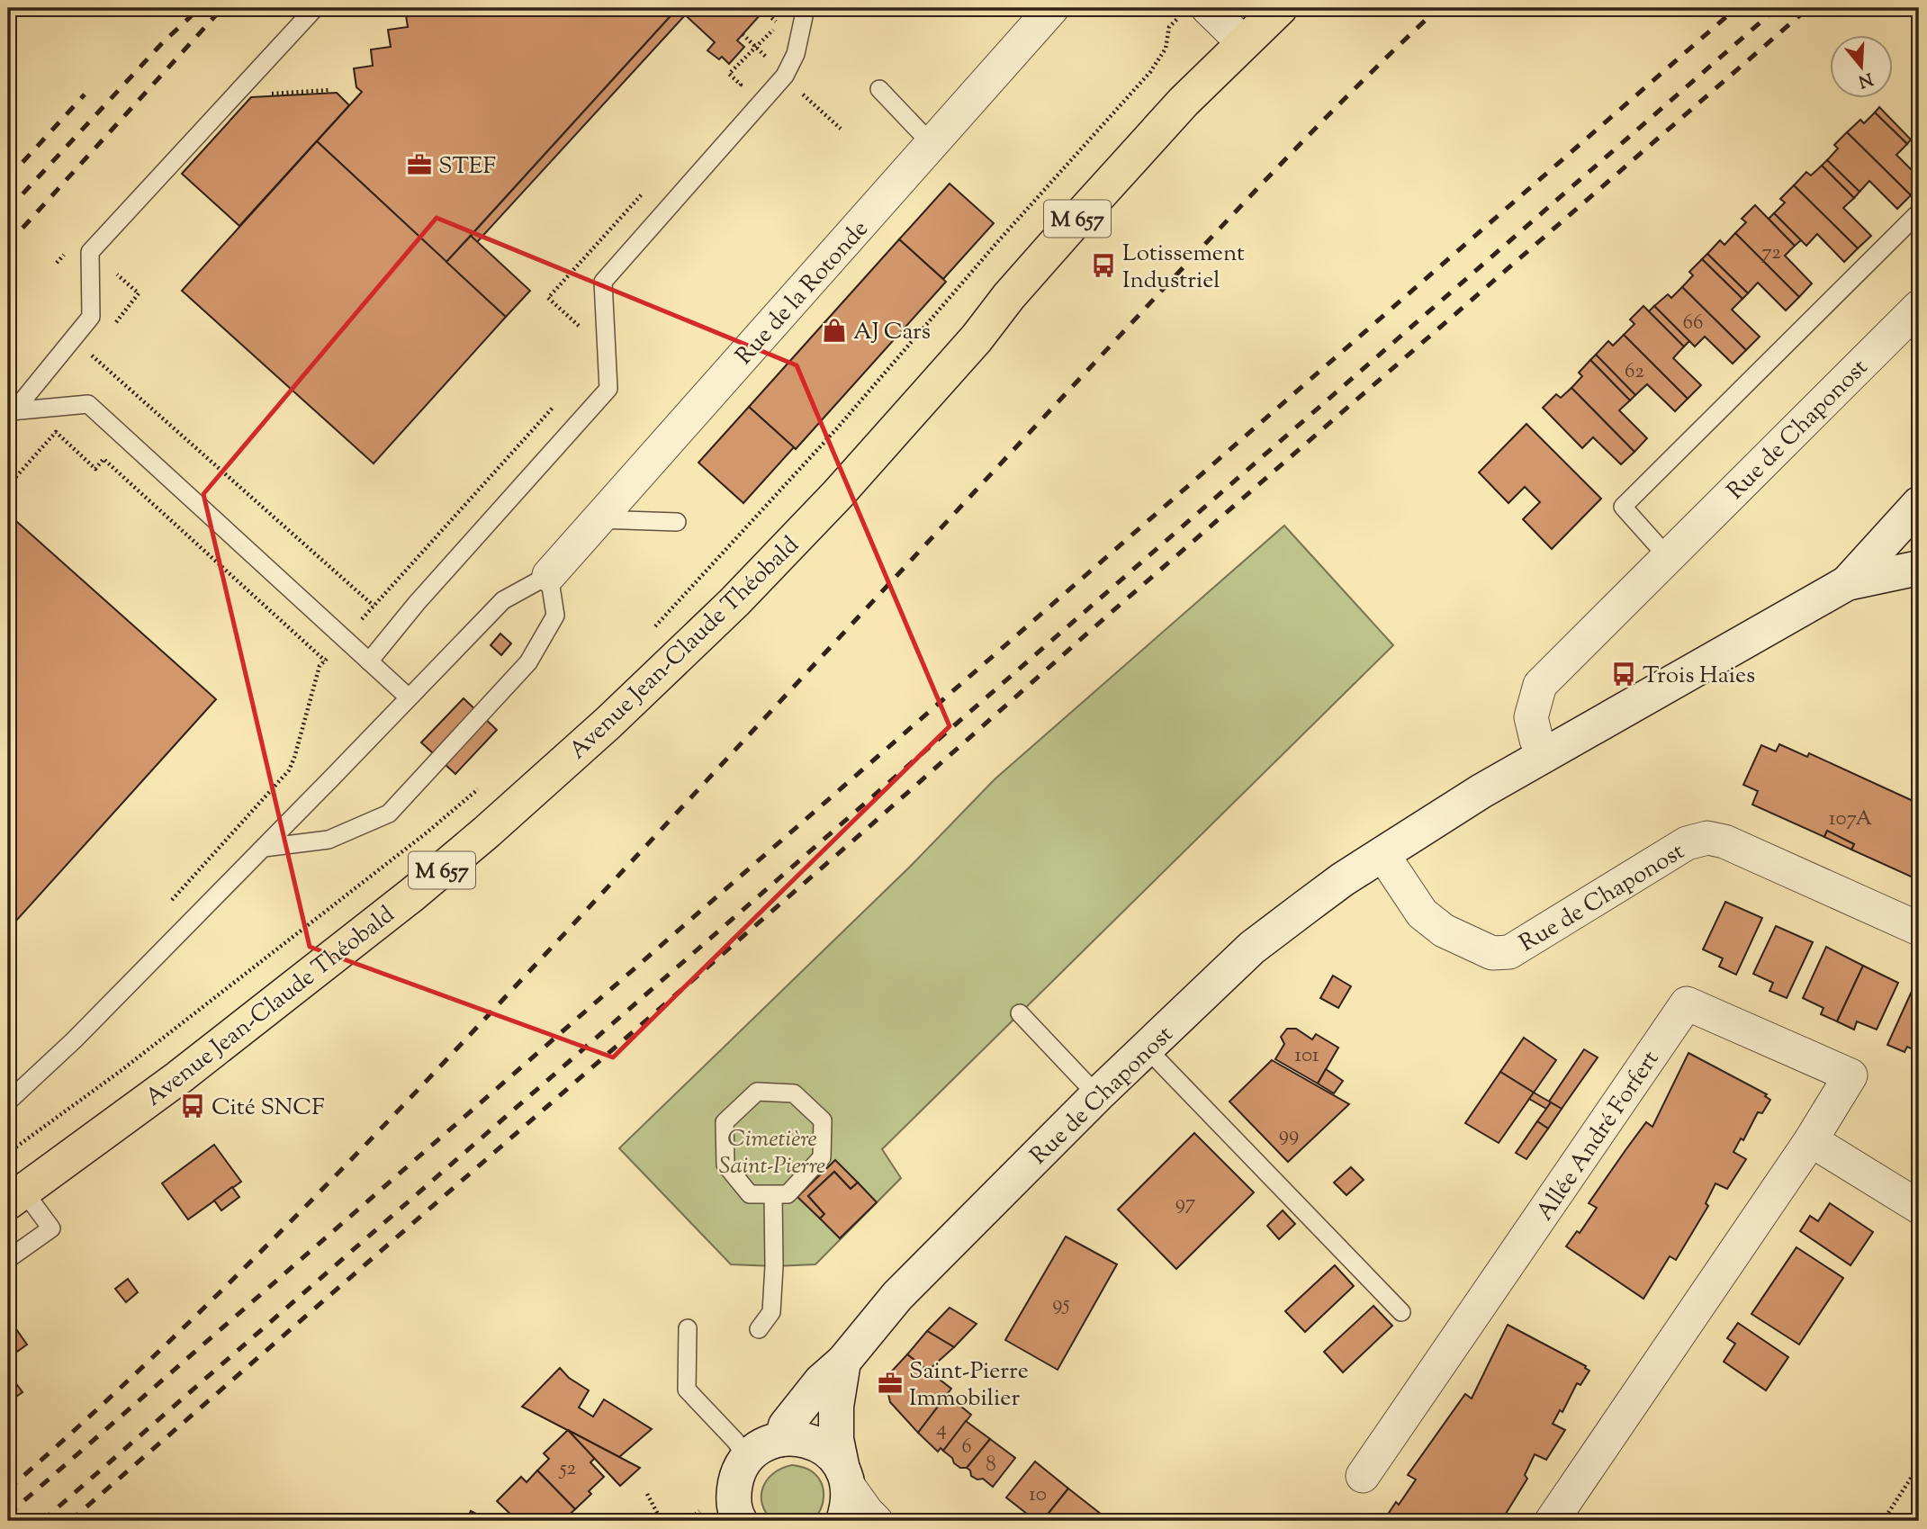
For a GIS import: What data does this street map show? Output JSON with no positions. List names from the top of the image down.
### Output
{
  "streets": {
    "main road": ["M 657", "Rue de Chaponost", "Avenue Jean-Claude Théobald"],
    "street": ["Rue de la Rotonde", "Allée André Forfert"]
  },
  "parks": ["Cimetière Saint-Pierre"],
  "places": {
    "office": ["STEF", "Saint-Pierre Immobilier"],
    "bus stop": ["Lotissement Industriel", "Trois Haies", "Cité SNCF"],
    "shop": ["AJ Cars"]
  },
  "house_numbers": [
    "72",
    "66",
    "62",
    "107A",
    "101",
    "99",
    "97",
    "95",
    "4",
    "6",
    "8",
    "52",
    "10"
  ],
  "north": "bottom"
}
